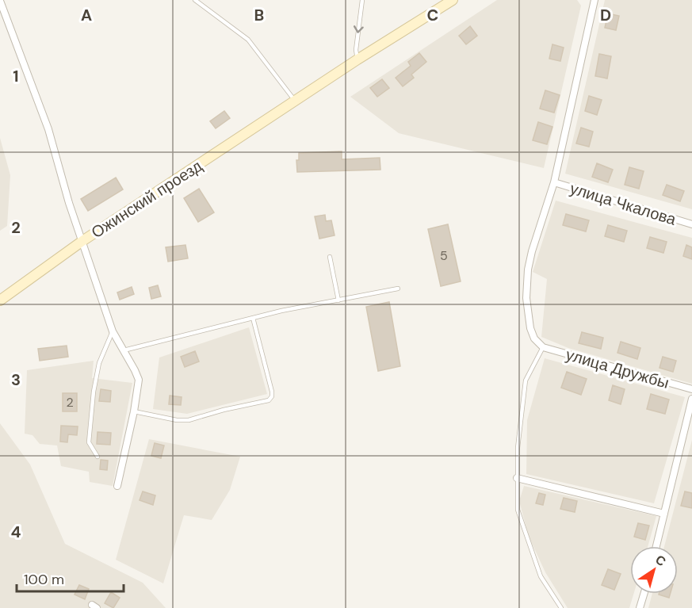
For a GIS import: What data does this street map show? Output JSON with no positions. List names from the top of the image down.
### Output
{
  "streets": {
    "main road": ["Ожинский проезд"],
    "street": ["улица Чкалова", "улица Дружбы"]
  },
  "house_numbers": ["5", "2"],
  "scale_bar": "100 m",
  "north": "top right",
  "grid": {
    "columns": [
      "A",
      "B",
      "C",
      "D"
    ],
    "rows": [
      "1",
      "2",
      "3",
      "4"
    ]
  }
}
